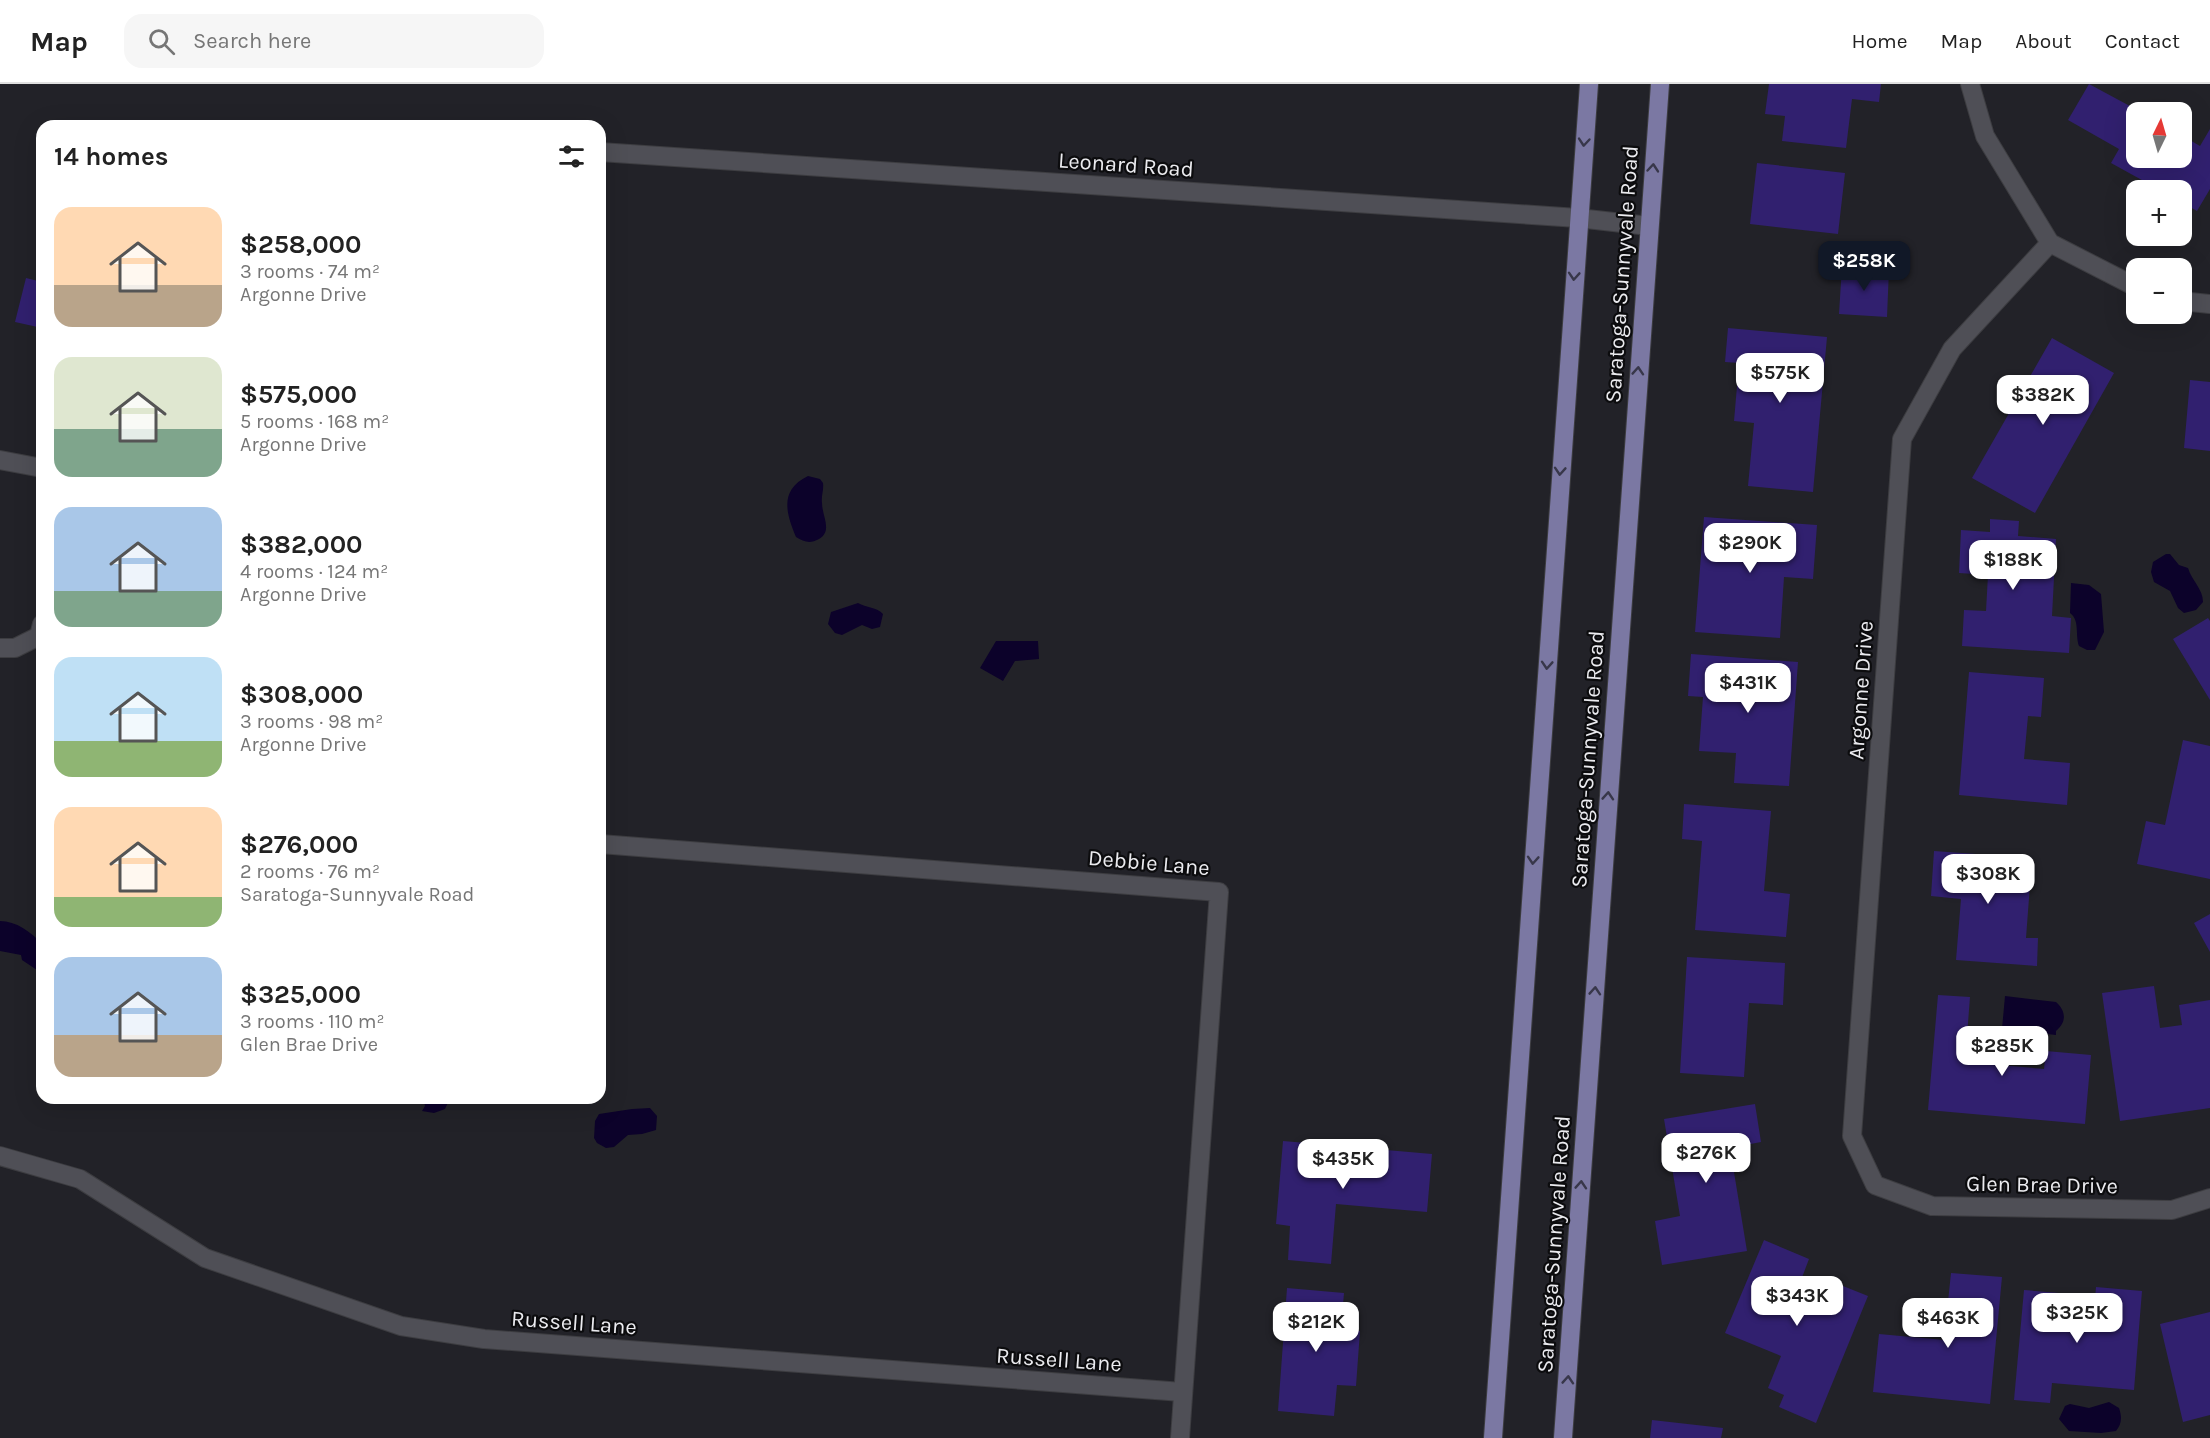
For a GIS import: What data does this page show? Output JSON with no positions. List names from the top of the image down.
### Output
{
  "streets": {
    "main road": ["Saratoga-Sunnyvale Road"],
    "street": [
      "Leonard Road",
      "Argonne Drive",
      "Debbie Lane",
      "Glen Brae Drive",
      "Russell Lane"
    ]
  },
  "crossings": [
    ["Leonard Road", "Saratoga-Sunnyvale Road"],
    ["Argonne Drive", "Glen Brae Drive"],
    ["Debbie Lane", "Russell Lane"]
  ],
  "north": "top",
  "page": {
    "header": "Map",
    "search": "Search here",
    "nav": [
      "Home",
      "Map",
      "About",
      "Contact"
    ],
    "map_buttons": ["+", "−"],
    "heading": "14 homes",
    "list": [
      {
        "name": "$258,000",
        "note": "3 rooms · 74 m² · Argonne Drive"
      },
      {
        "name": "$575,000",
        "note": "5 rooms · 168 m² · Argonne Drive"
      },
      {
        "name": "$382,000",
        "note": "4 rooms · 124 m² · Argonne Drive"
      },
      {
        "name": "$308,000",
        "note": "3 rooms · 98 m² · Argonne Drive"
      },
      {
        "name": "$276,000",
        "note": "2 rooms · 76 m² · Saratoga-Sunnyvale Road"
      },
      {
        "name": "$325,000",
        "note": "3 rooms · 110 m² · Glen Brae Drive"
      }
    ],
    "price": [
      "$258K",
      "$575K",
      "$382K",
      "$290K",
      "$188K",
      "$431K",
      "$308K",
      "$285K",
      "$276K",
      "$435K",
      "$343K",
      "$325K",
      "$463K",
      "$212K"
    ]
  }
}
